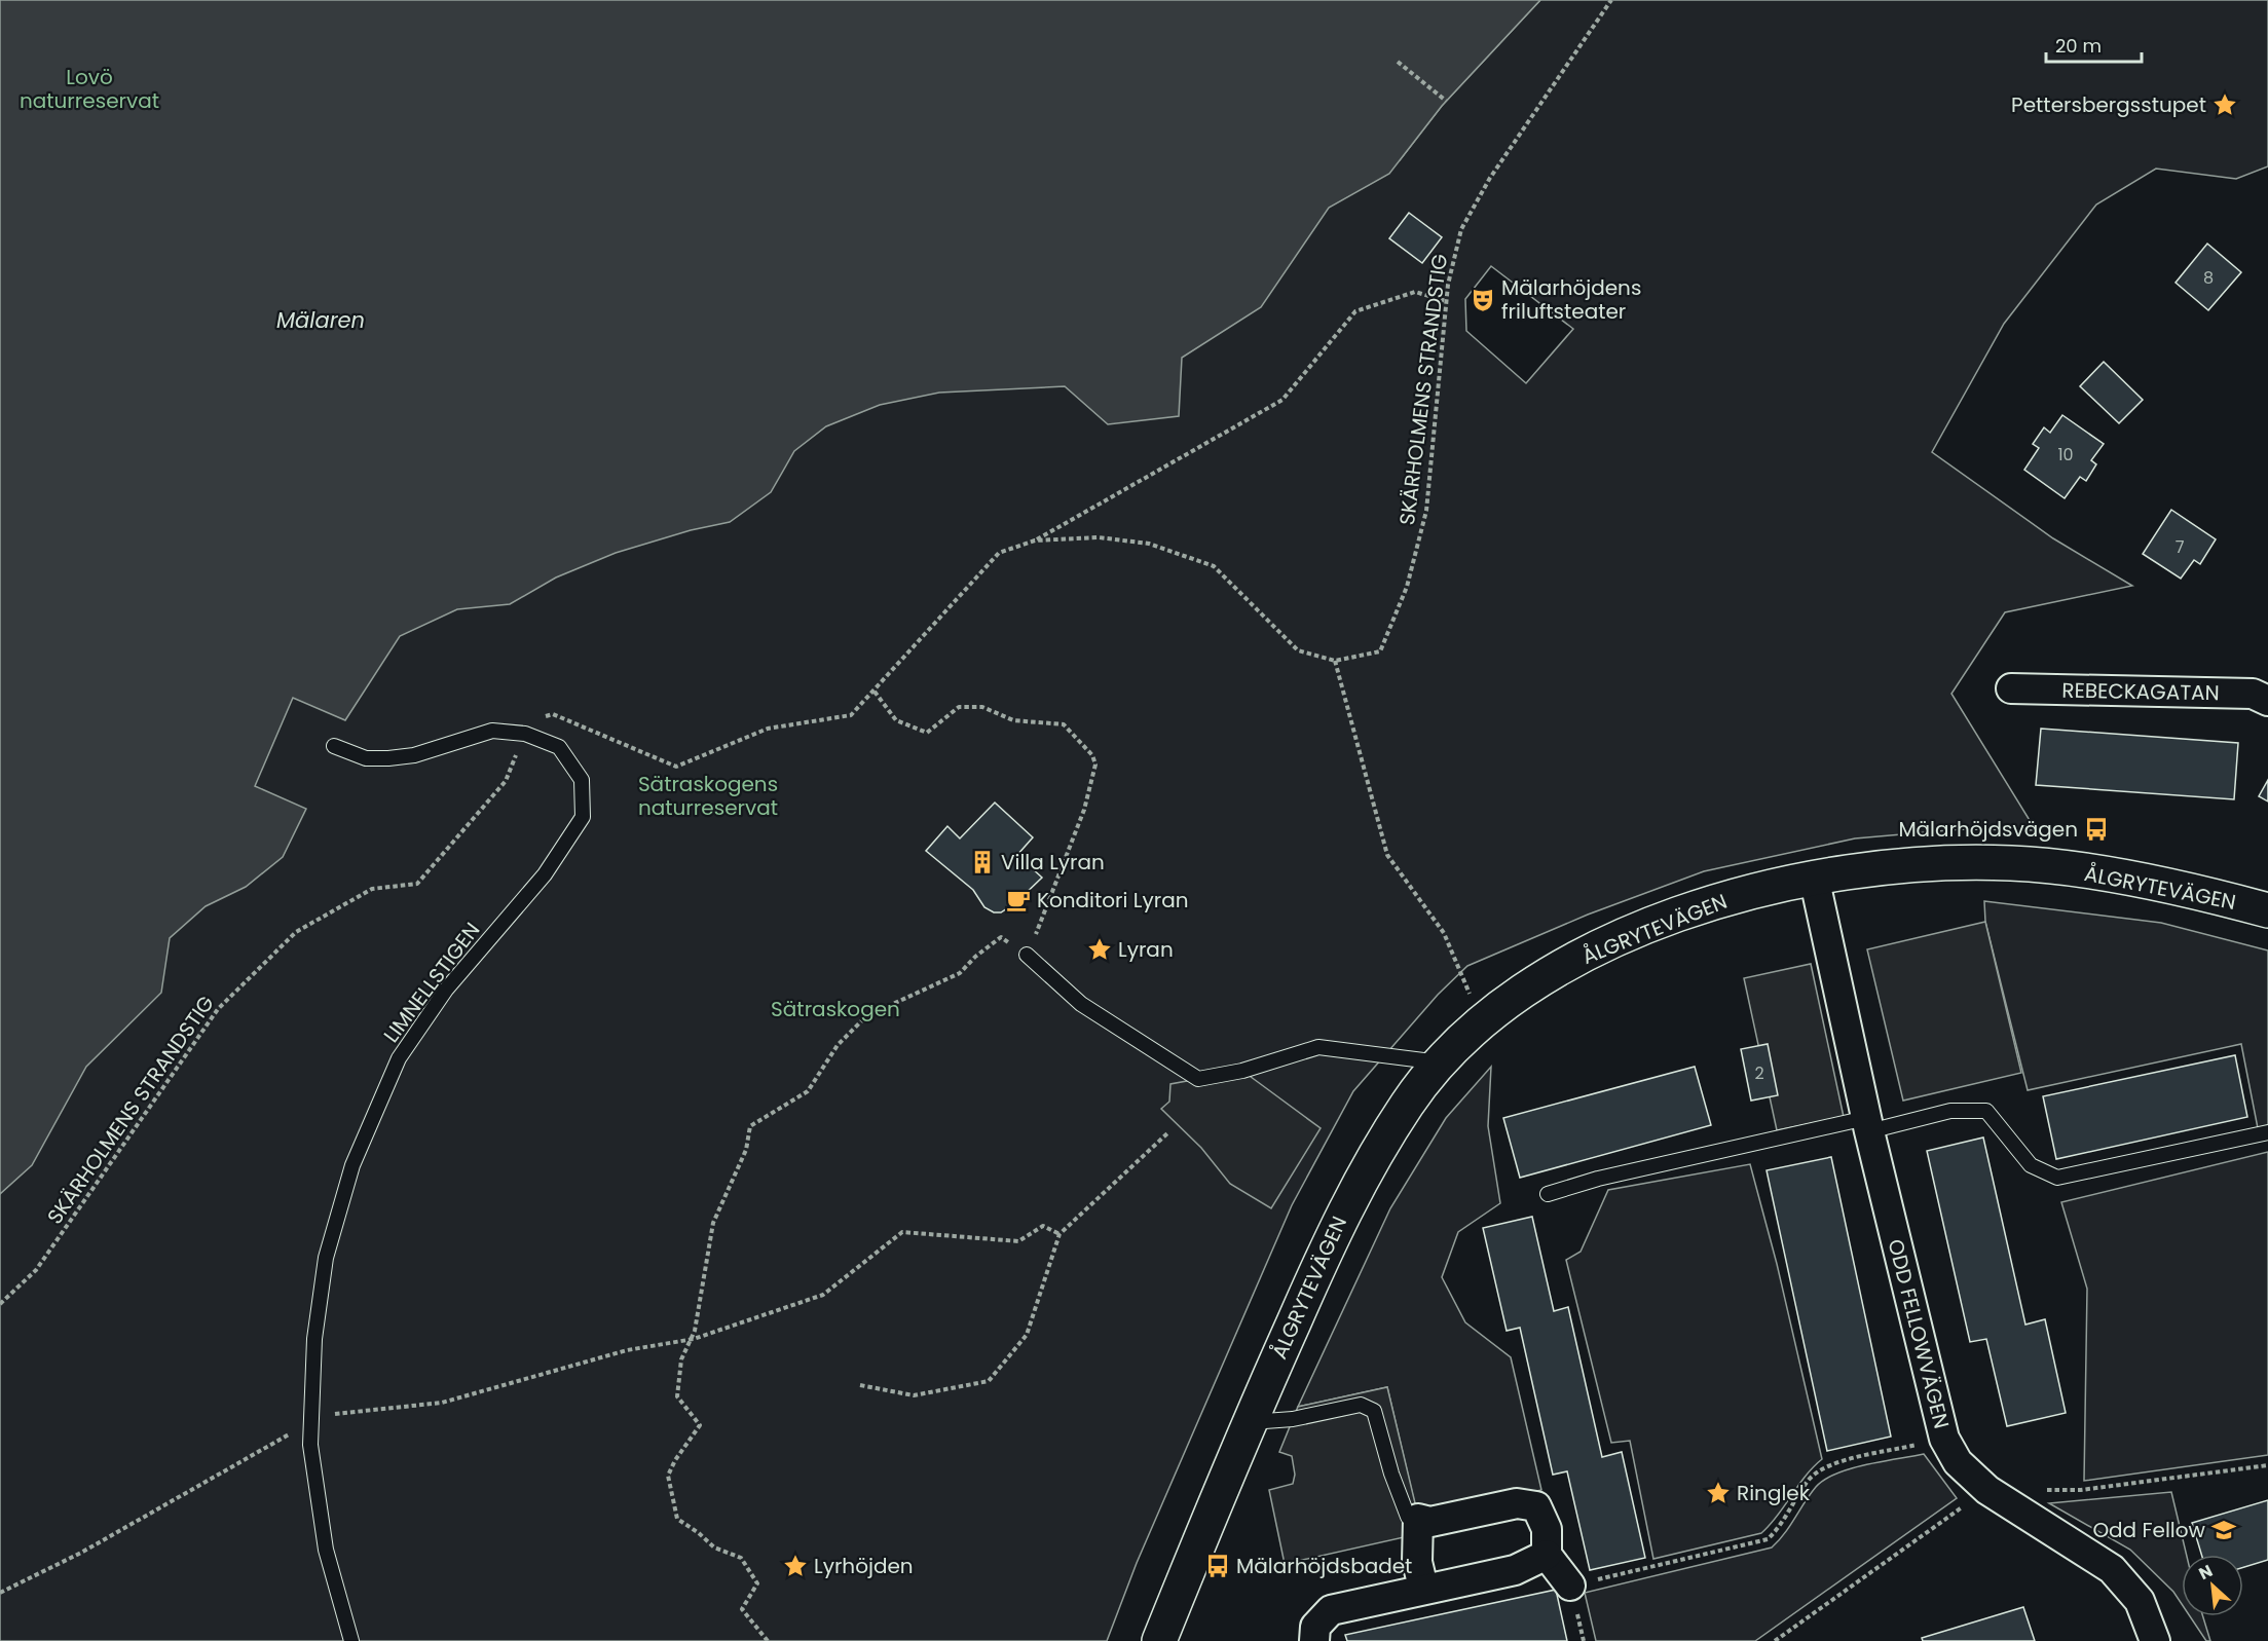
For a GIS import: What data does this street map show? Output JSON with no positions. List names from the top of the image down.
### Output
{
  "streets": {
    "street": ["REBECKAGATAN", "ÅLGRYTEVÄGEN", "ODD FELLOWVÄGEN"],
    "lane": ["LIMNELLSTIGEN"],
    "path": ["SKÄRHOLMENS STRANDSTIG"]
  },
  "crossings": [
    ["SKÄRHOLMENS STRANDSTIG", "LIMNELLSTIGEN"],
    ["ÅLGRYTEVÄGEN", "ODD FELLOWVÄGEN"]
  ],
  "water": ["Mälaren"],
  "parks": ["Lovö naturreservat", "Sätraskogens naturreservat", "Sätraskogen"],
  "places": {
    "place": [
      "Pettersbergsstupet",
      "Lyran",
      "Ringlek",
      "Lyrhöjden"
    ],
    "theatre": ["Mälarhöjdens friluftsteater"],
    "bus stop": ["Mälarhöjdsvägen", "Mälarhöjdsbadet"],
    "building": ["Villa Lyran"],
    "cafe": ["Konditori Lyran"],
    "school or university": ["Odd Fellow"]
  },
  "house_numbers": [
    "8",
    "10",
    "7",
    "2"
  ],
  "scale_bar": "20 m",
  "north": "top left"
}
